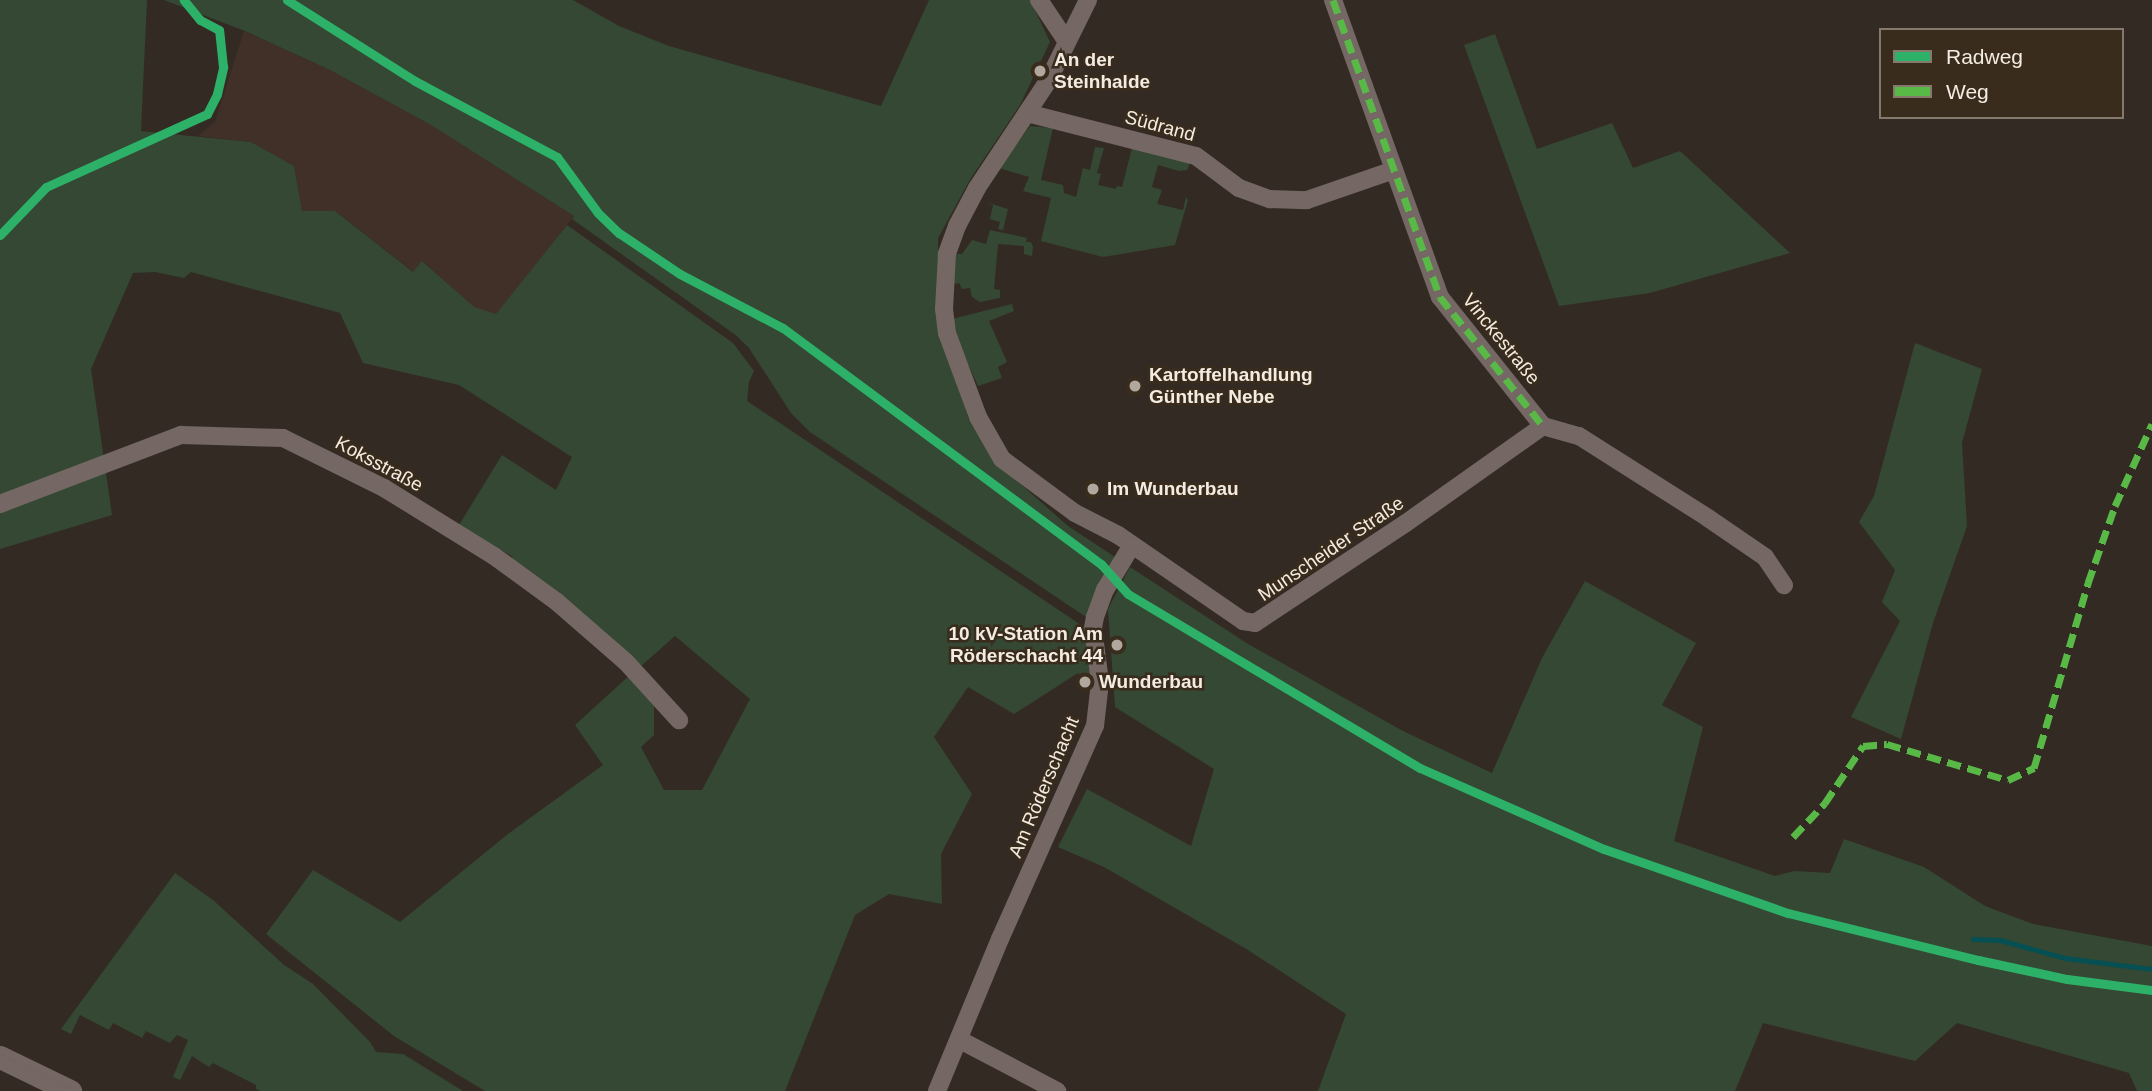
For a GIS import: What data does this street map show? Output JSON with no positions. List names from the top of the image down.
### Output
{
  "streets": {
    "street": [
      "Südrand",
      "Vinckestraße",
      "Koksstraße",
      "Munscheider Straße",
      "Am Röderschacht"
    ]
  },
  "crossings": [
    ["Südrand", "Vinckestraße"],
    ["Südrand", "Munscheider Straße"],
    ["Vinckestraße", "Munscheider Straße"],
    ["Munscheider Straße", "Am Röderschacht"]
  ],
  "places": [
    "An der Steinhalde",
    "Kartoffelhandlung Günther Nebe",
    "Im Wunderbau",
    "10 kV-Station Am Röderschacht 44",
    "Wunderbau"
  ],
  "legend": ["Radweg", "Weg"]
}
